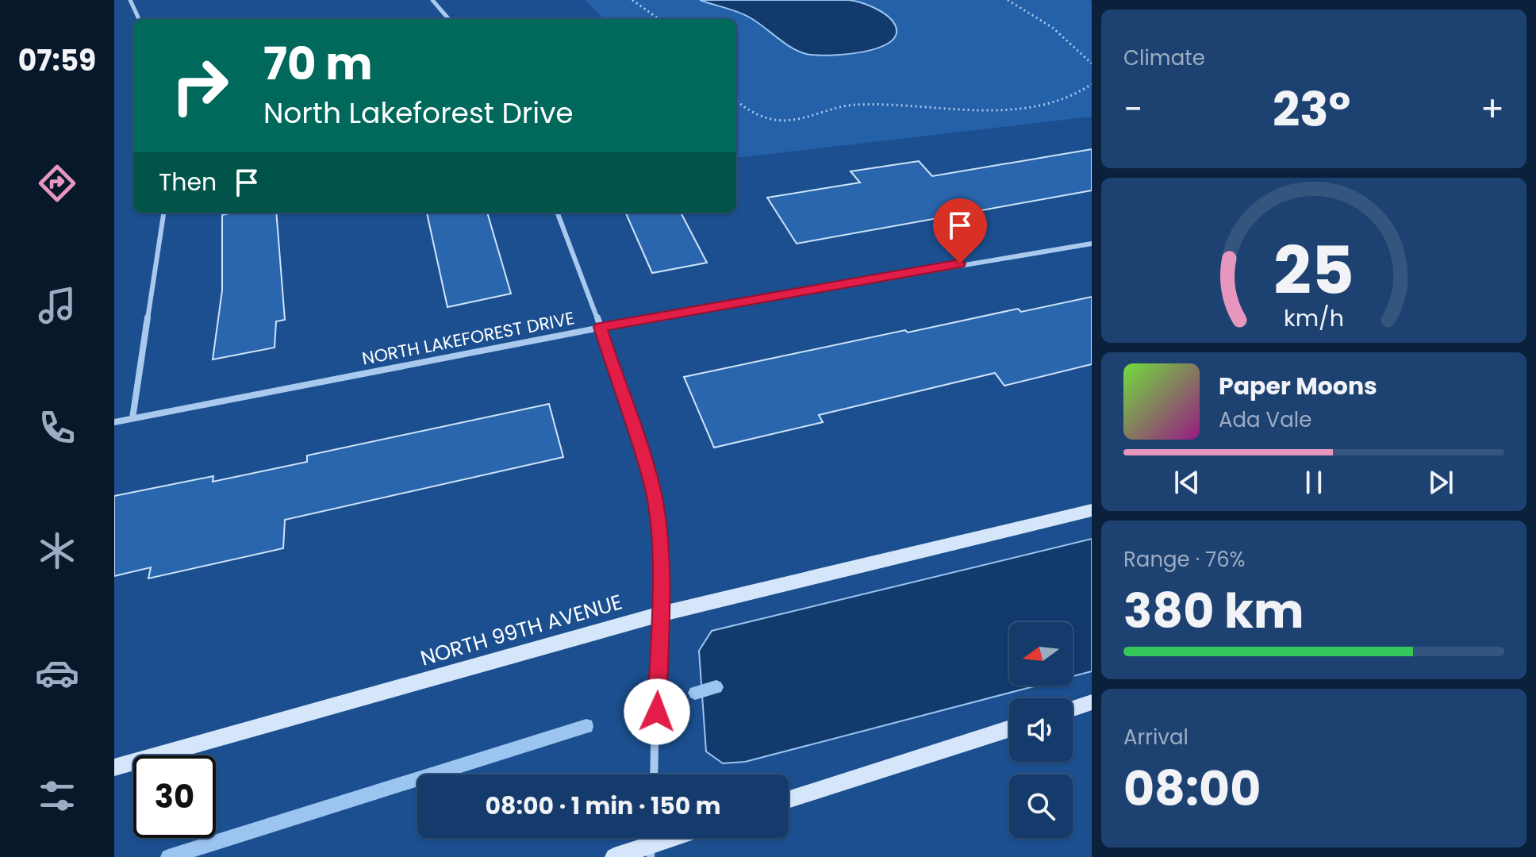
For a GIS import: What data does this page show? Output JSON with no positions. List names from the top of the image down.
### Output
{
  "streets": {
    "main road": ["NORTH 99TH AVENUE"],
    "street": ["NORTH LAKEFOREST DRIVE"]
  },
  "north": "left",
  "page": {
    "tabs": "07:59",
    "tile": [
      "Climate",
      ["Range · 76%", "380 km"],
      ["Arrival", "08:00"]
    ],
    "turn": ["70 m", "North Lakeforest Drive"],
    "heat": ["−", "23°", "+"],
    "then": "Then",
    "song": ["Paper Moons", "Ada Vale"],
    "limit": "30",
    "trip": "08:00 · 1 min · 150 m",
    "gauge": ["25", "km/h"]
  }
}
